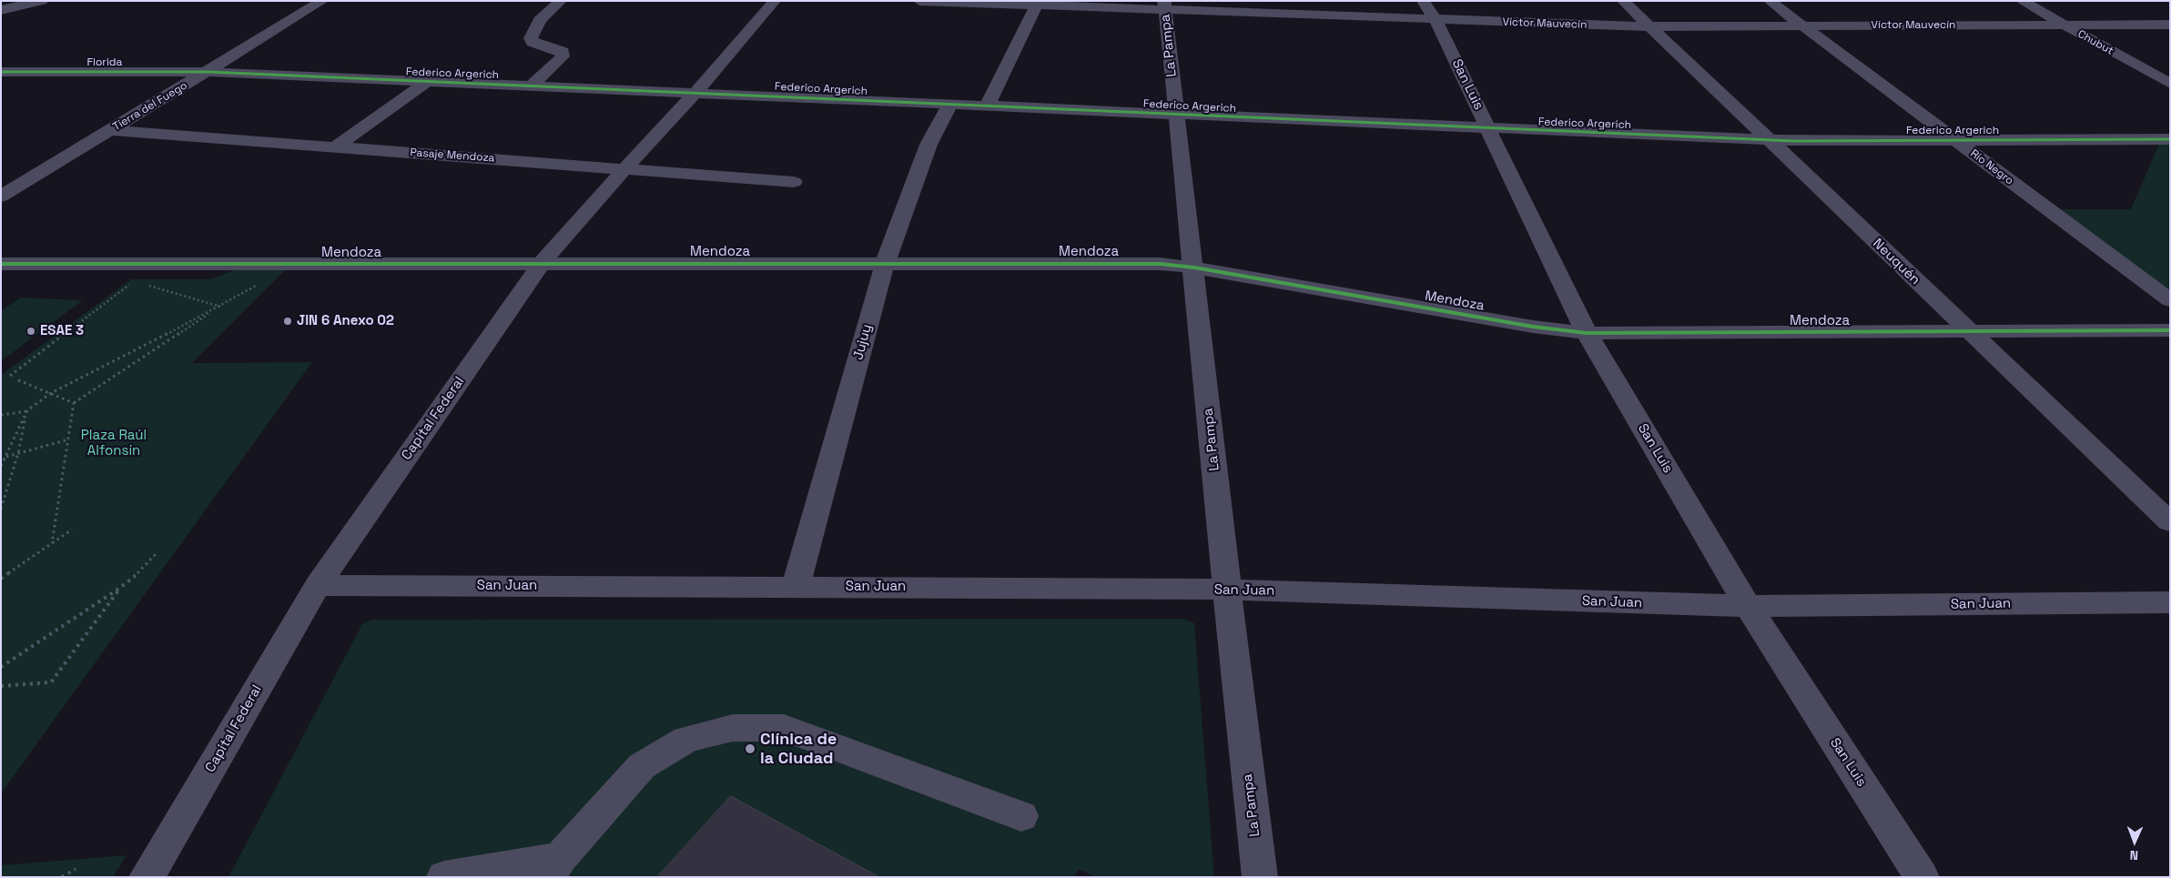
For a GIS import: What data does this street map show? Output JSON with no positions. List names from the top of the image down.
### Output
{
  "streets": {
    "street": [
      "Víctor Mauvecín",
      "Chubut",
      "La Pampa",
      "Florida",
      "Federico Argerich",
      "San Luis",
      "Tierra del Fuego",
      "Pasaje Mendoza",
      "Río Negro",
      "Mendoza",
      "Neuquén",
      "Jujuy",
      "Capital Federal",
      "San Juan"
    ]
  },
  "crossings": [
    ["Víctor Mauvecín", "Chubut"],
    ["Víctor Mauvecín", "La Pampa"],
    ["Víctor Mauvecín", "San Luis"],
    ["Víctor Mauvecín", "Río Negro"],
    ["Víctor Mauvecín", "Neuquén"],
    ["La Pampa", "Federico Argerich"],
    ["La Pampa", "Mendoza"],
    ["La Pampa", "San Juan"],
    ["Florida", "Federico Argerich"],
    ["Florida", "Tierra del Fuego"],
    ["Federico Argerich", "San Luis"],
    ["Federico Argerich", "Tierra del Fuego"],
    ["Federico Argerich", "Río Negro"],
    ["Federico Argerich", "Neuquén"],
    ["Federico Argerich", "Jujuy"],
    ["Federico Argerich", "Capital Federal"],
    ["San Luis", "Mendoza"],
    ["San Luis", "San Juan"],
    ["Tierra del Fuego", "Pasaje Mendoza"],
    ["Pasaje Mendoza", "Capital Federal"],
    ["Mendoza", "Neuquén"],
    ["Mendoza", "Jujuy"],
    ["Mendoza", "Capital Federal"],
    ["Jujuy", "San Juan"],
    ["Capital Federal", "San Juan"]
  ],
  "parks": ["Plaza Raúl Alfonsín"],
  "places": ["JIN 6 Anexo 02", "ESAE 3", "Clínica de la Ciudad"],
  "north": "bottom"
}
